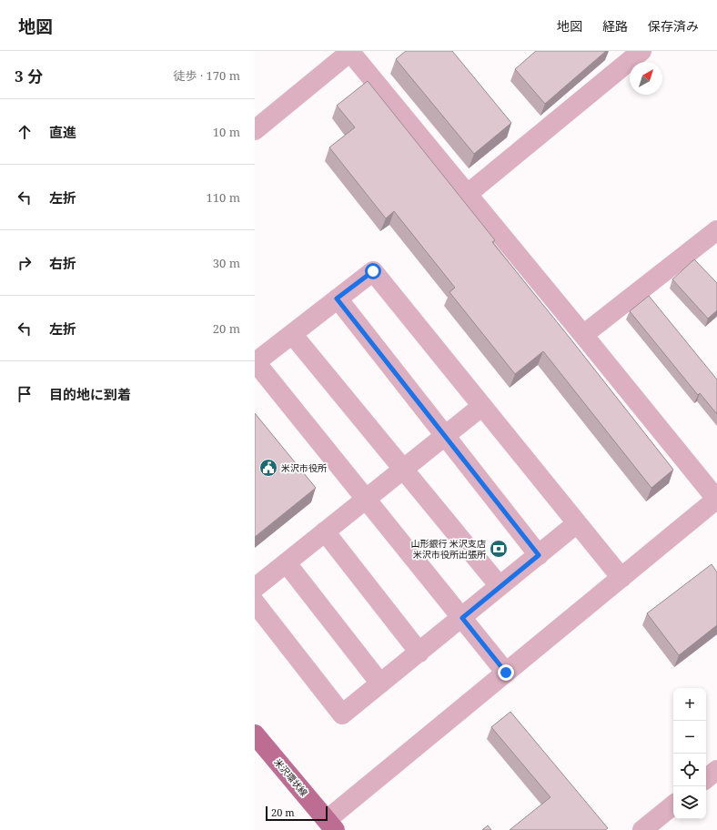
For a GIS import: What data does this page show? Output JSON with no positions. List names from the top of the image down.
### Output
{
  "streets": {
    "main road": ["米沢環状線"]
  },
  "places": {
    "public building": ["米沢市役所"],
    "bank": ["山形銀行 米沢支店 米沢市役所出張所"]
  },
  "scale_bar": "20 m",
  "north": "top right",
  "page": {
    "header": "地図",
    "nav": ["地図", "経路", "保存済み"],
    "heading": ["3 分", "徒歩 · 170 m"],
    "list": [
      ["直進", "10 m"],
      ["左折", "110 m"],
      ["右折", "30 m"],
      ["左折", "20 m"],
      "目的地に到着"
    ],
    "map_buttons": ["+", "−"],
    "scale": "20 m"
  }
}
